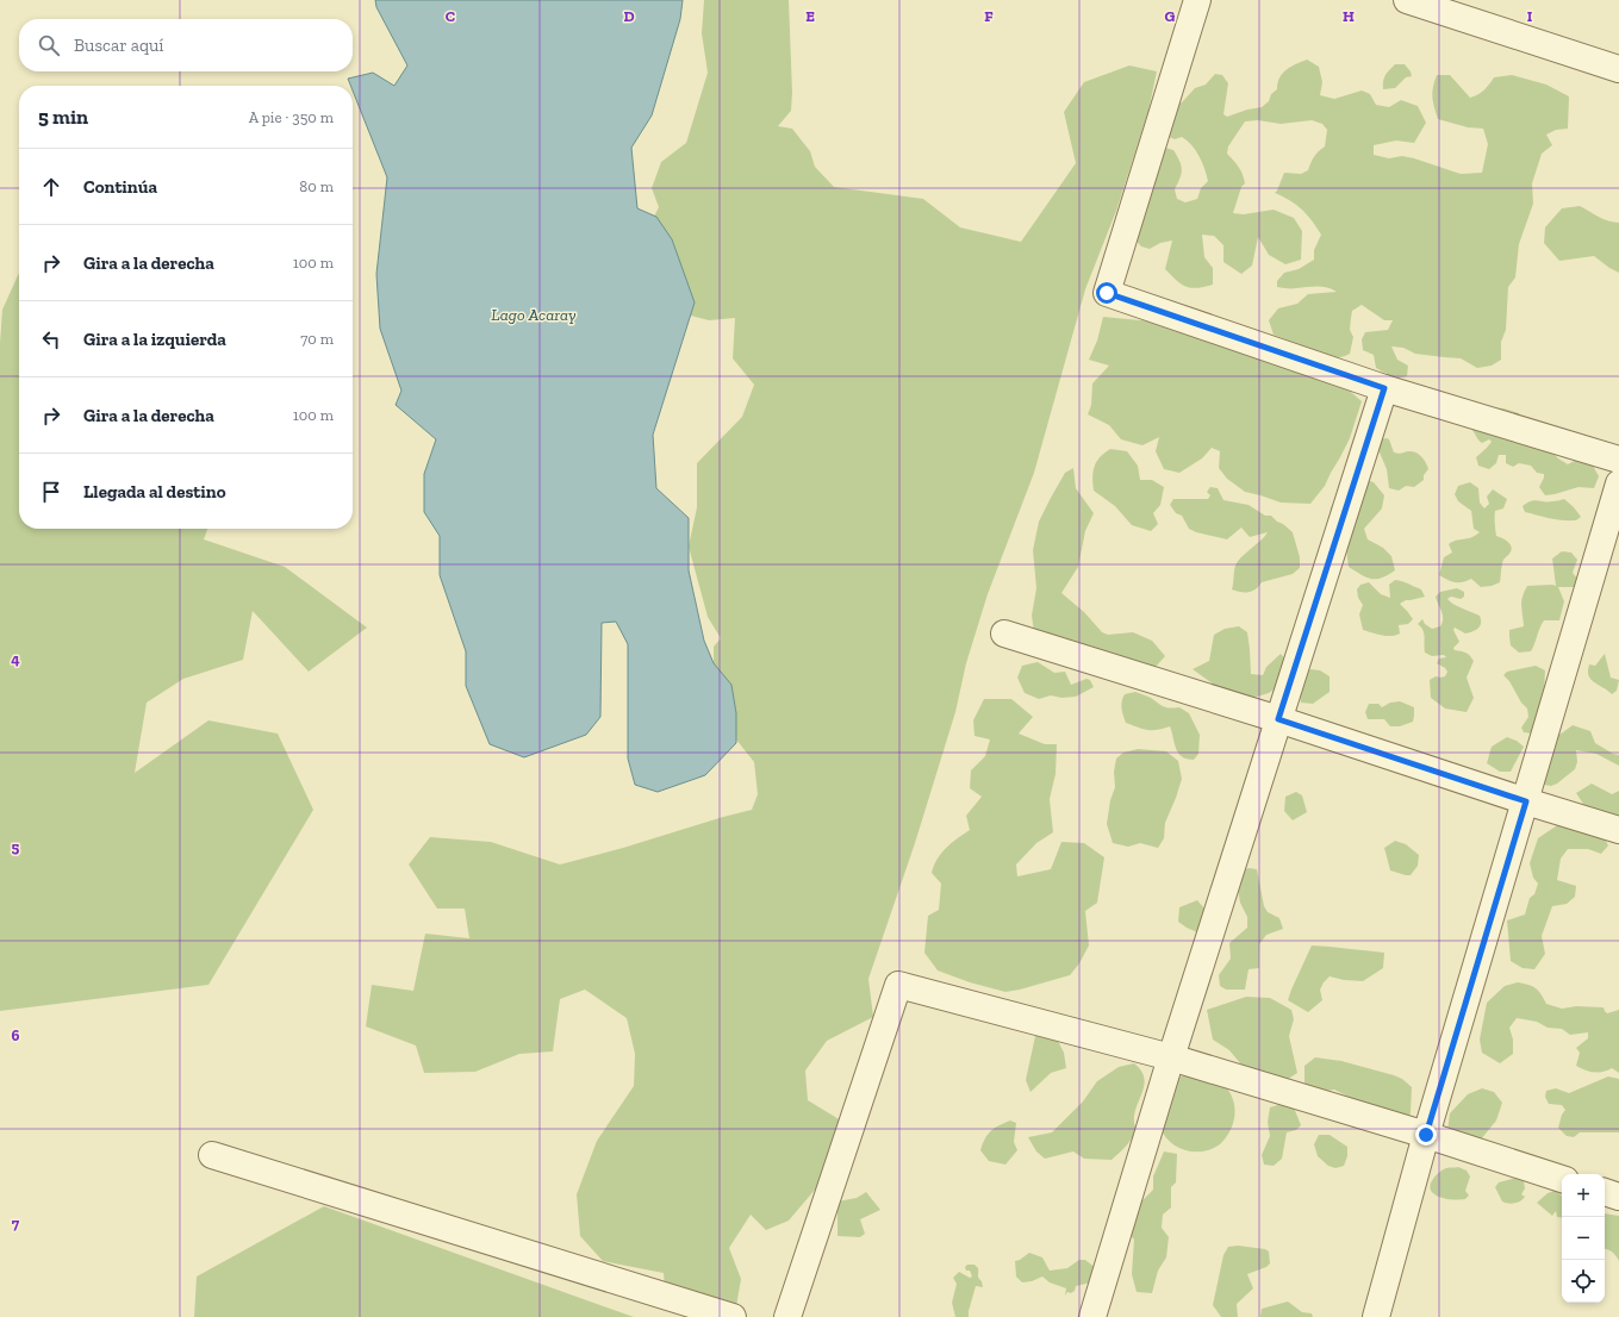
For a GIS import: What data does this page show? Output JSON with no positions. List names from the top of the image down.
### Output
{
  "water": ["Lago Acaray"],
  "page": {
    "search": "Buscar aquí",
    "heading": ["5 min", "A pie · 350 m"],
    "list": [
      ["Continúa", "80 m"],
      ["Gira a la derecha", "100 m"],
      ["Gira a la izquierda", "70 m"],
      ["Gira a la derecha", "100 m"],
      "Llegada al destino"
    ],
    "map_buttons": ["+", "−"]
  },
  "grid": {
    "columns": [
      "C",
      "D",
      "E",
      "F",
      "G",
      "H",
      "I"
    ],
    "rows": [
      "4",
      "5",
      "6",
      "7"
    ]
  }
}
